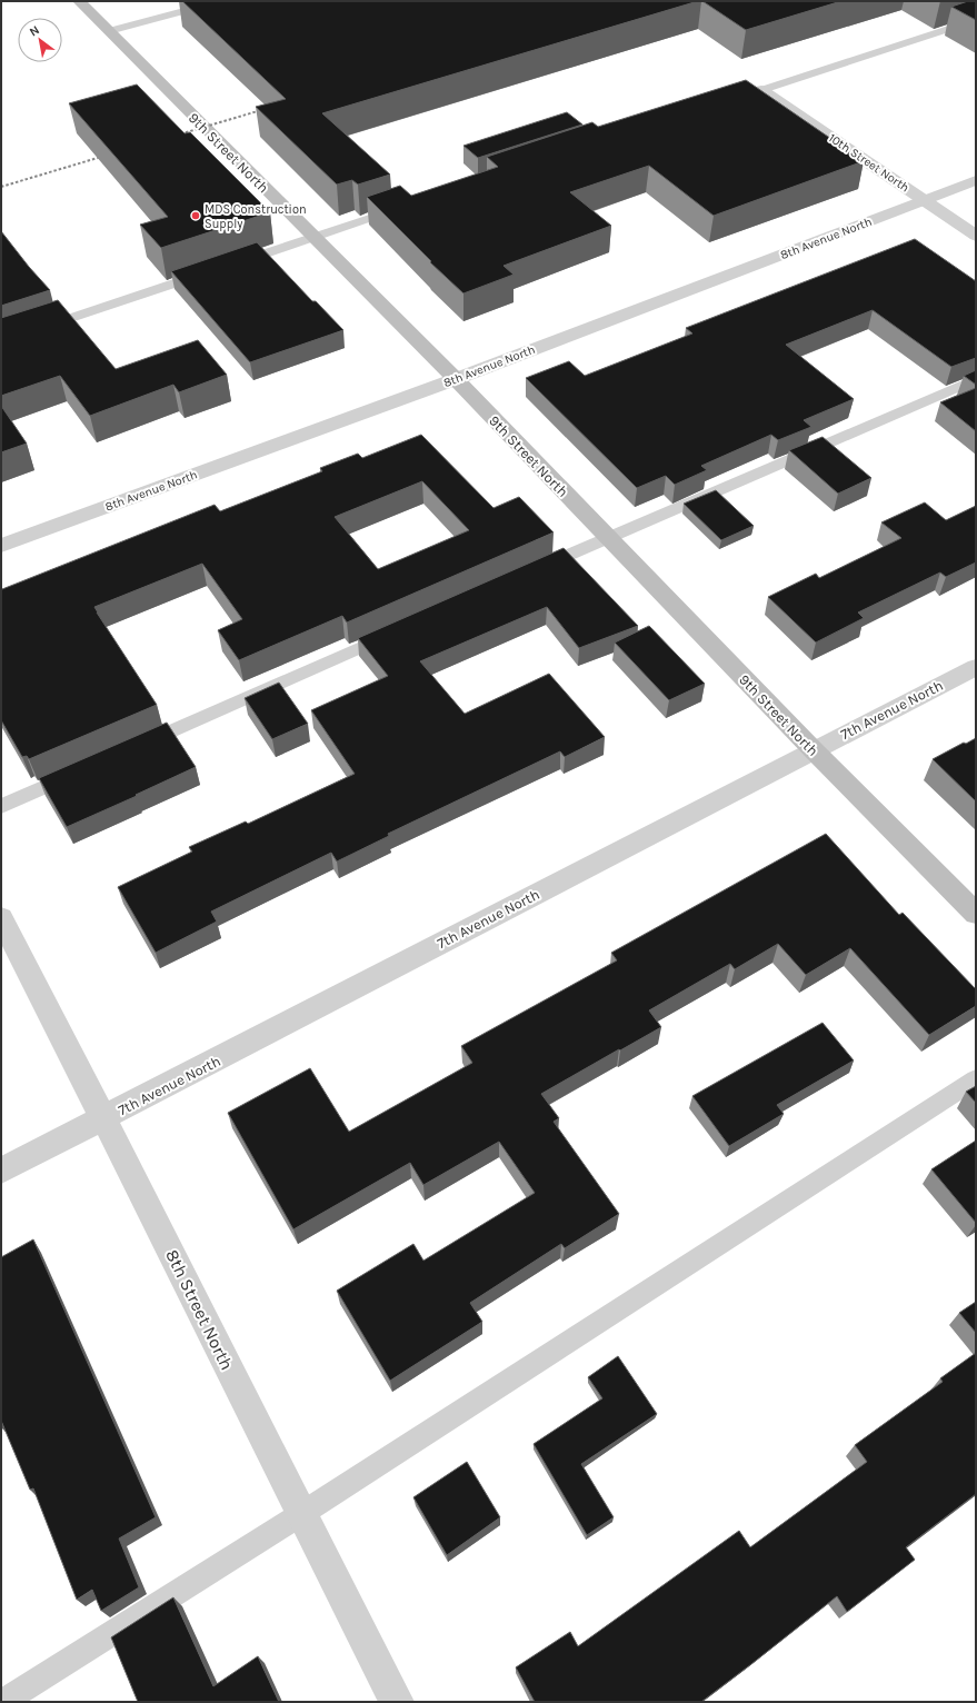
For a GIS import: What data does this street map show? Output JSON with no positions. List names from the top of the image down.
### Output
{
  "streets": {
    "main road": ["9th Street North"],
    "street": [
      "10th Street North",
      "8th Avenue North",
      "7th Avenue North",
      "8th Street North"
    ]
  },
  "crossings": [
    ["9th Street North", "8th Avenue North"],
    ["9th Street North", "7th Avenue North"],
    ["10th Street North", "8th Avenue North"],
    ["7th Avenue North", "8th Street North"]
  ],
  "places": ["MDS Construction Supply"],
  "north": "top left"
}
